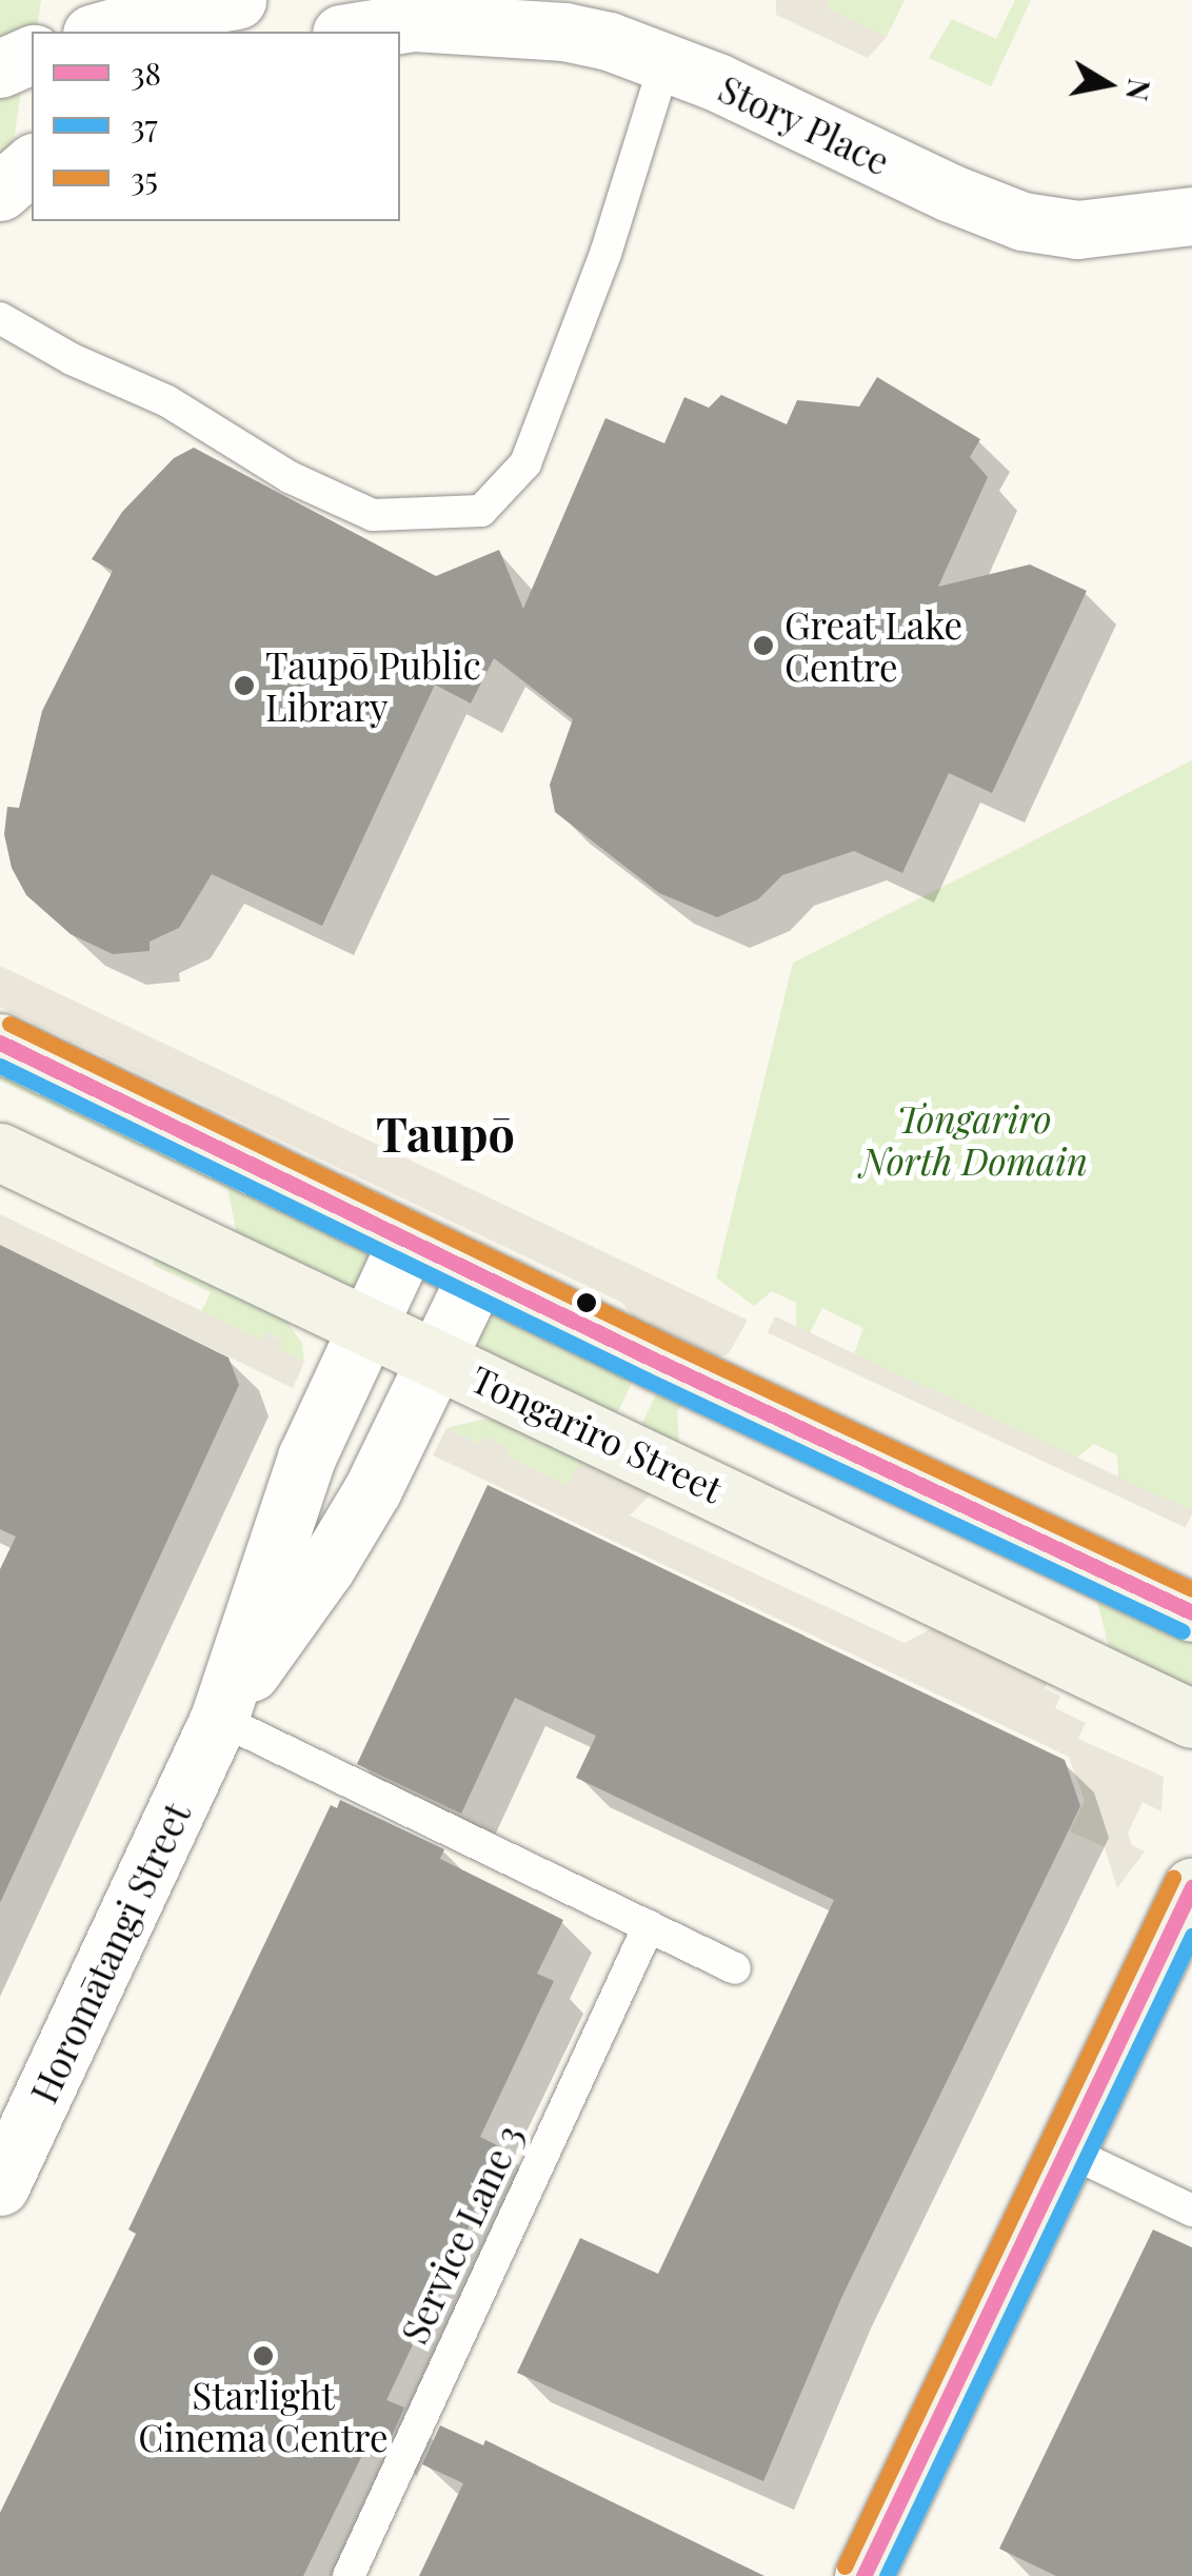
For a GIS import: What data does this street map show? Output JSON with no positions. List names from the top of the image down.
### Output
{
  "streets": {
    "street": ["Story Place", "Tongariro Street", "Horomātangi Street"],
    "lane": ["Service Lane 3"]
  },
  "crossings": [
    ["Tongariro Street", "Horomātangi Street"]
  ],
  "districts": ["Taupō"],
  "parks": ["Tongariro North Domain"],
  "places": ["Great Lake Centre", "Taupō Public Library", "Starlight Cinema Centre"],
  "lines": ["transit line 35", "transit line 38", "transit line 37"],
  "legend": ["38", "37", "35"],
  "north": "right"
}
